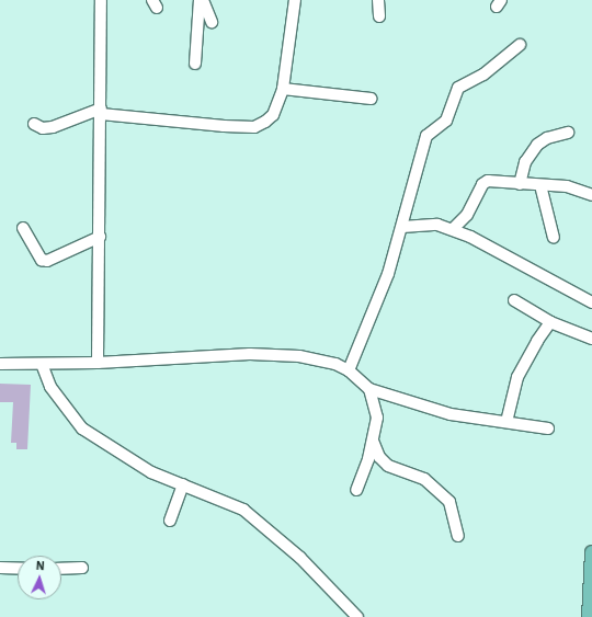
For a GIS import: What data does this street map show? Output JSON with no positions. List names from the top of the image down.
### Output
{
  "north": "top"
}
